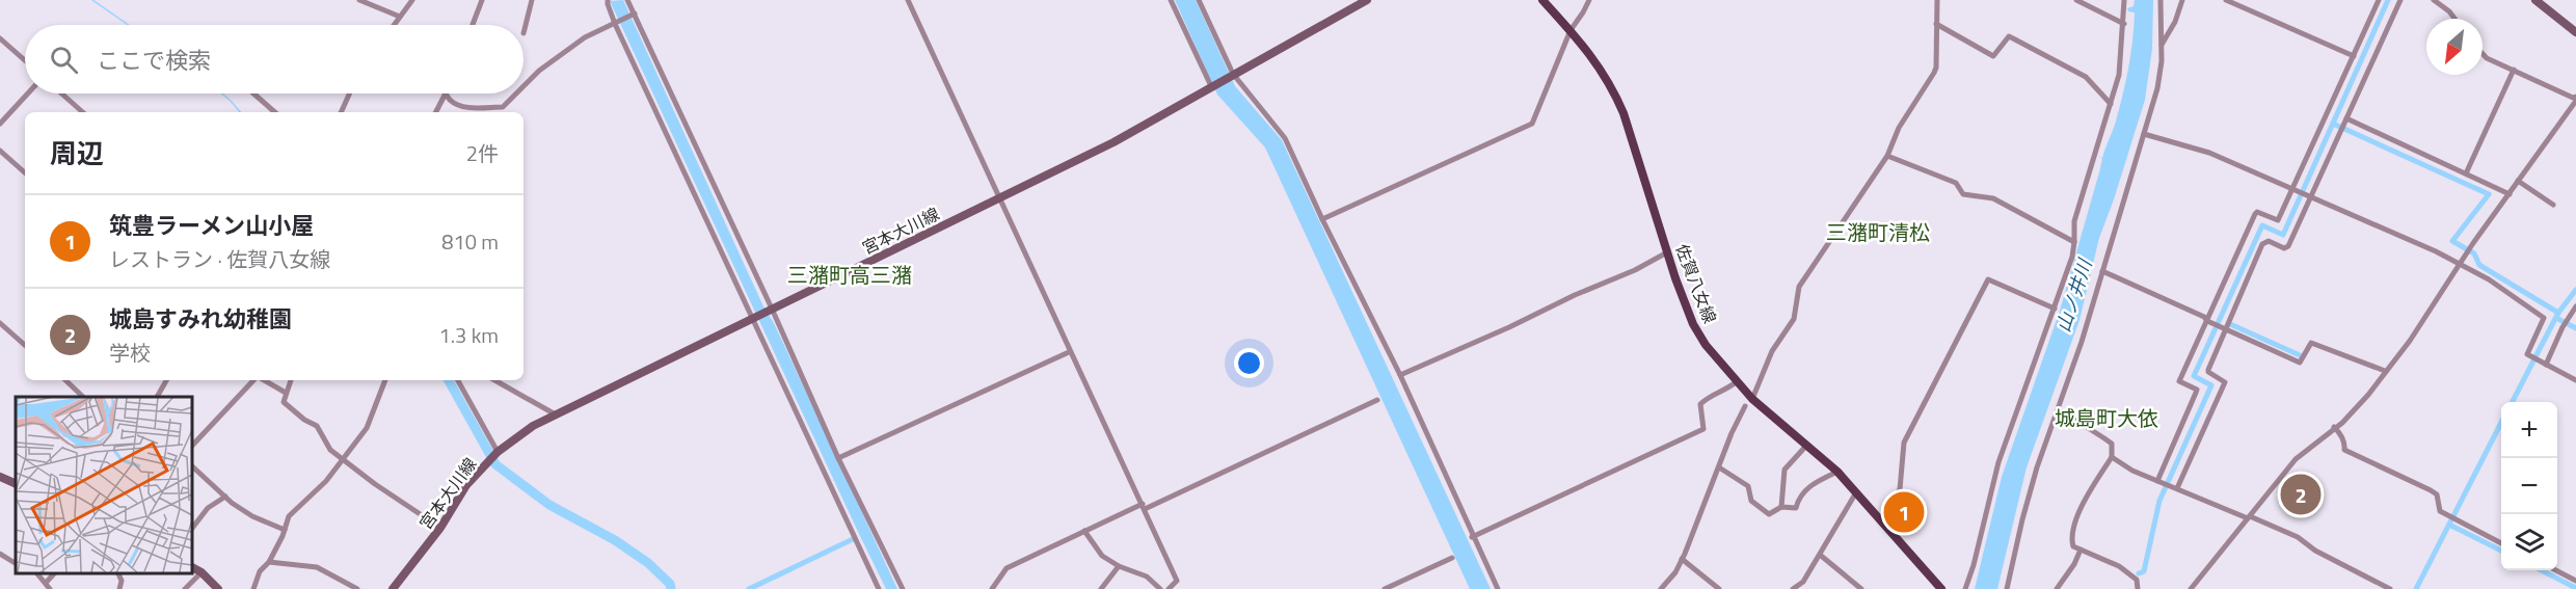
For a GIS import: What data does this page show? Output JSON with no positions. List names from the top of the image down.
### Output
{
  "streets": {
    "main road": ["宮本大川線", "佐賀八女線"]
  },
  "districts": ["三潴町清松", "三潴町高三潴", "城島町大依"],
  "water": ["山ノ井川"],
  "north": "bottom left",
  "page": {
    "search": "ここで検索",
    "heading": ["周辺", "2件"],
    "list": [
      {
        "mark": "1",
        "name": "筑豊ラーメン山小屋",
        "note": "レストラン · 佐賀八女線",
        "value": "810 m"
      },
      {
        "mark": "2",
        "name": "城島すみれ幼稚園",
        "note": "学校",
        "value": "1.3 km"
      }
    ],
    "map_buttons": ["+", "−"],
    "pins": ["2", "1"]
  }
}
